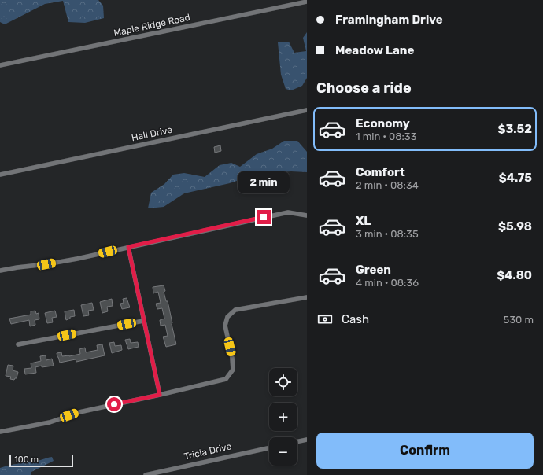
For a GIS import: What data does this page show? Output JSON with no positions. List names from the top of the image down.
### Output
{
  "streets": {
    "street": ["Maple Ridge Road", "Hall Drive", "Tricia Drive"]
  },
  "scale_bar": "100 m",
  "page": {
    "banner": ["Framingham Drive", "Meadow Lane"],
    "heading": "Choose a ride",
    "list": [
      {
        "name": "Economy",
        "note": "1 min · 08:33",
        "value": "$3.52"
      },
      {
        "name": "Comfort",
        "note": "2 min · 08:34",
        "value": "$4.75"
      },
      {
        "name": "XL",
        "note": "3 min · 08:35",
        "value": "$5.98"
      },
      {
        "name": "Green",
        "note": "4 min · 08:36",
        "value": "$4.80"
      }
    ],
    "bubble": "2 min",
    "pay": ["Cash", "530 m"],
    "map_buttons": ["+", "−"],
    "buttons": "Confirm",
    "scale": "100 m"
  }
}
